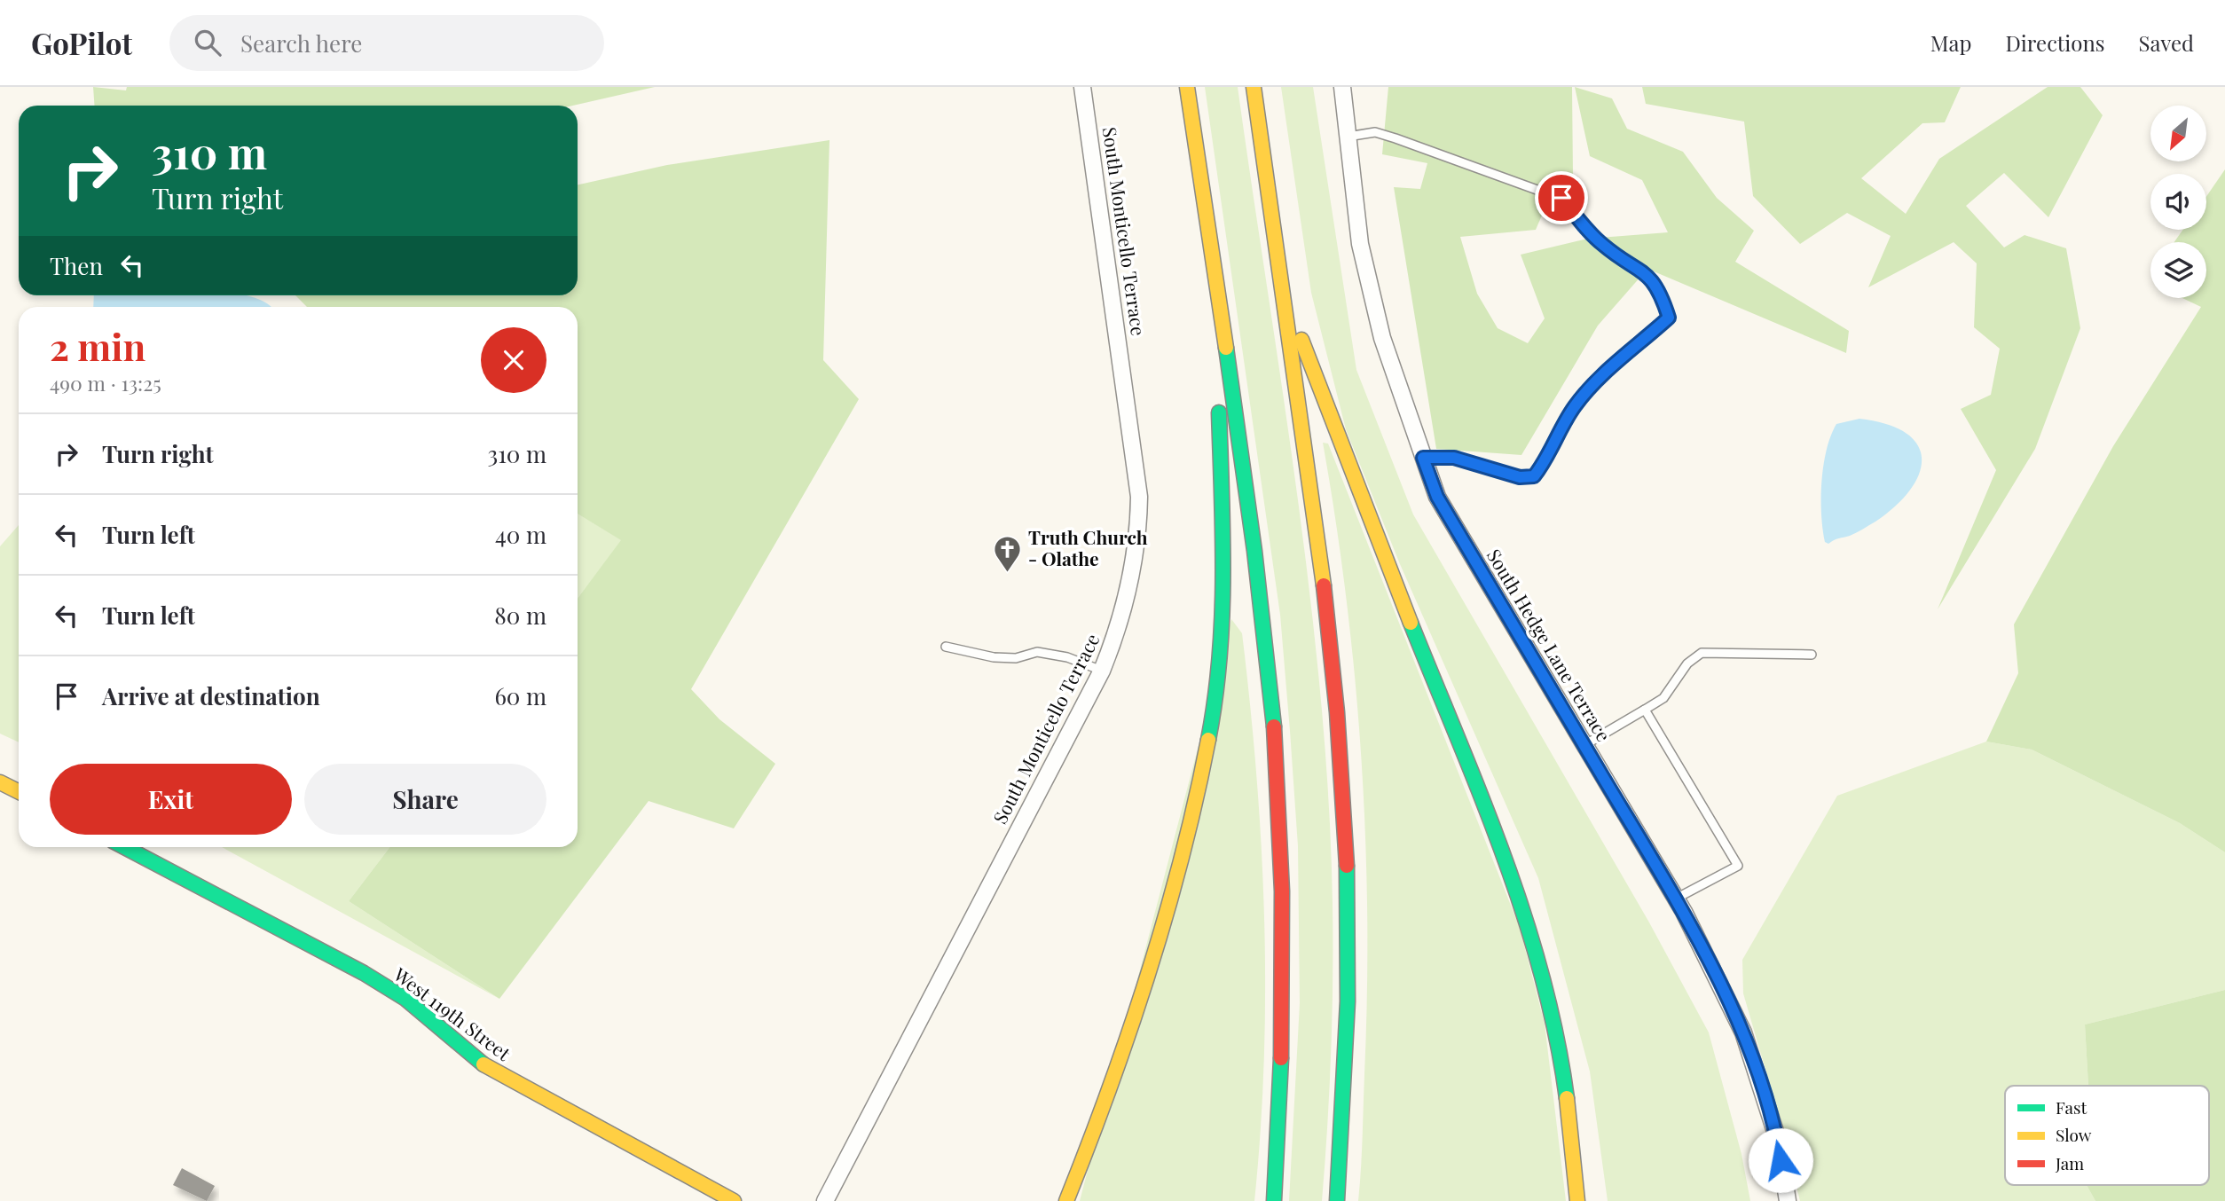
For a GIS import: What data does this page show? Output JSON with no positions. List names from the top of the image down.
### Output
{
  "streets": {
    "main road": ["West 119th Street"],
    "street": ["South Monticello Terrace", "South Hedge Lane Terrace"]
  },
  "places": {
    "church": ["Truth Church - Olathe"]
  },
  "legend": ["Fast", "Slow", "Jam"],
  "north": "bottom left",
  "page": {
    "header": "GoPilot",
    "search": "Search here",
    "nav": ["Map", "Directions", "Saved"],
    "turn": ["310 m", "Turn right"],
    "then": "Then",
    "heading": ["2 min", "490 m · 13:25"],
    "list": [
      {
        "name": "Turn right",
        "value": "310 m"
      },
      {
        "name": "Turn left",
        "value": "40 m"
      },
      {
        "name": "Turn left",
        "value": "80 m"
      },
      {
        "name": "Arrive at destination",
        "value": "60 m"
      }
    ],
    "buttons": ["Exit", "Share"]
  }
}
